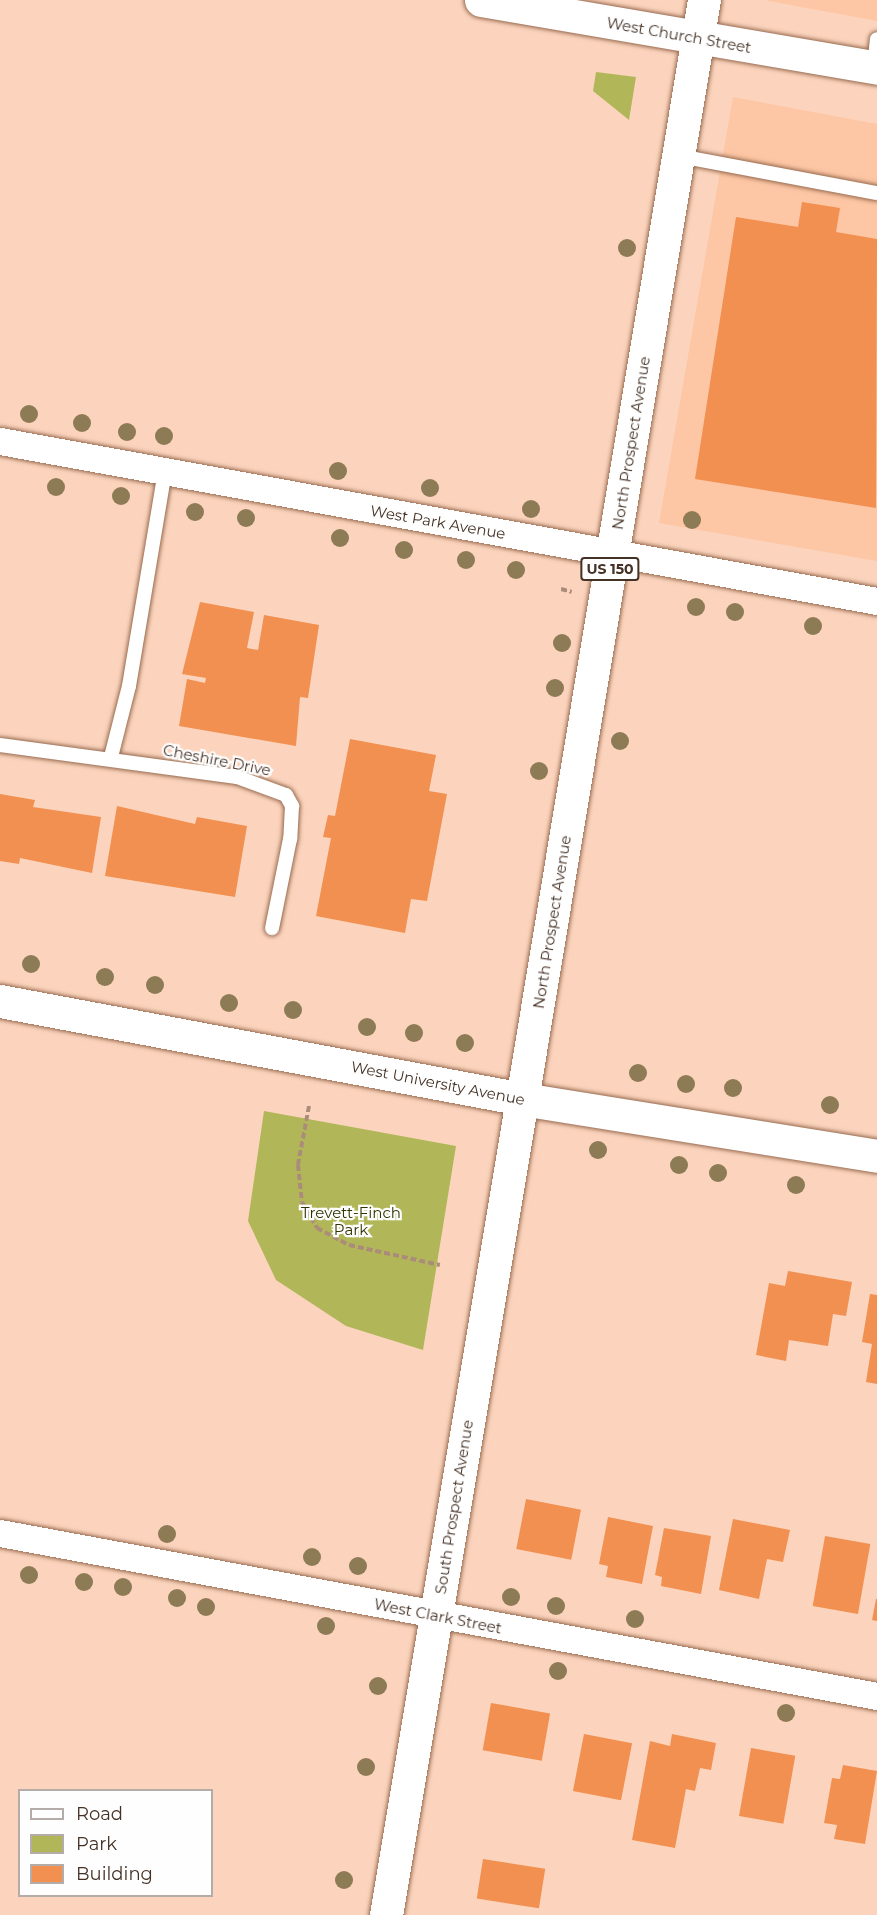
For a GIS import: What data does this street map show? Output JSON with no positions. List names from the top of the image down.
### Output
{
  "streets": {
    "main road": [
      "West Church Street",
      "North Prospect Avenue",
      "US 150",
      "West University Avenue",
      "South Prospect Avenue"
    ],
    "street": ["West Park Avenue", "West Clark Street"],
    "lane": ["Cheshire Drive"]
  },
  "crossings": [
    ["West Church Street", "North Prospect Avenue"],
    ["North Prospect Avenue", "West Park Avenue"],
    ["North Prospect Avenue", "West University Avenue"],
    ["North Prospect Avenue", "South Prospect Avenue"],
    ["West University Avenue", "South Prospect Avenue"],
    ["South Prospect Avenue", "West Clark Street"]
  ],
  "parks": ["Trevett-Finch Park"],
  "legend": ["Road", "Park", "Building"]
}
